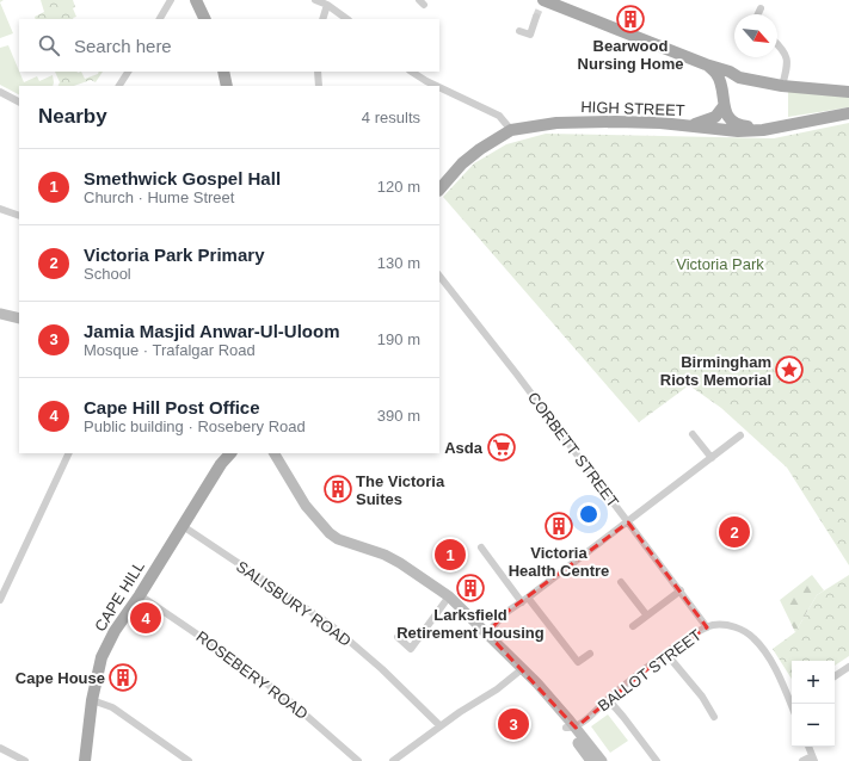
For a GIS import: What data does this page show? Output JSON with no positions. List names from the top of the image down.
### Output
{
  "streets": {
    "main road": ["HIGH STREET", "CAPE HILL"],
    "street": [
      "CORBETT STREET",
      "SALISBURY ROAD",
      "BALLOT STREET",
      "ROSEBERY ROAD"
    ]
  },
  "crossings": [
    ["CORBETT STREET", "BALLOT STREET"],
    ["CAPE HILL", "SALISBURY ROAD"],
    ["CAPE HILL", "ROSEBERY ROAD"]
  ],
  "parks": ["Victoria Park"],
  "places": {
    "building": [
      "Bearwood Nursing Home",
      "The Victoria Suites",
      "Victoria Health Centre",
      "Larksfield Retirement Housing",
      "Cape House"
    ],
    "place": ["Birmingham Riots Memorial"],
    "supermarket": ["Asda"]
  },
  "north": "bottom right",
  "page": {
    "search": "Search here",
    "heading": ["Nearby", "4 results"],
    "list": [
      {
        "mark": "1",
        "name": "Smethwick Gospel Hall",
        "note": "Church · Hume Street",
        "value": "120 m"
      },
      {
        "mark": "2",
        "name": "Victoria Park Primary",
        "note": "School",
        "value": "130 m"
      },
      {
        "mark": "3",
        "name": "Jamia Masjid Anwar-Ul-Uloom",
        "note": "Mosque · Trafalgar Road",
        "value": "190 m"
      },
      {
        "mark": "4",
        "name": "Cape Hill Post Office",
        "note": "Public building · Rosebery Road",
        "value": "390 m"
      }
    ],
    "pins": [
      "2",
      "1",
      "4",
      "3"
    ],
    "map_buttons": ["+", "−"]
  }
}
